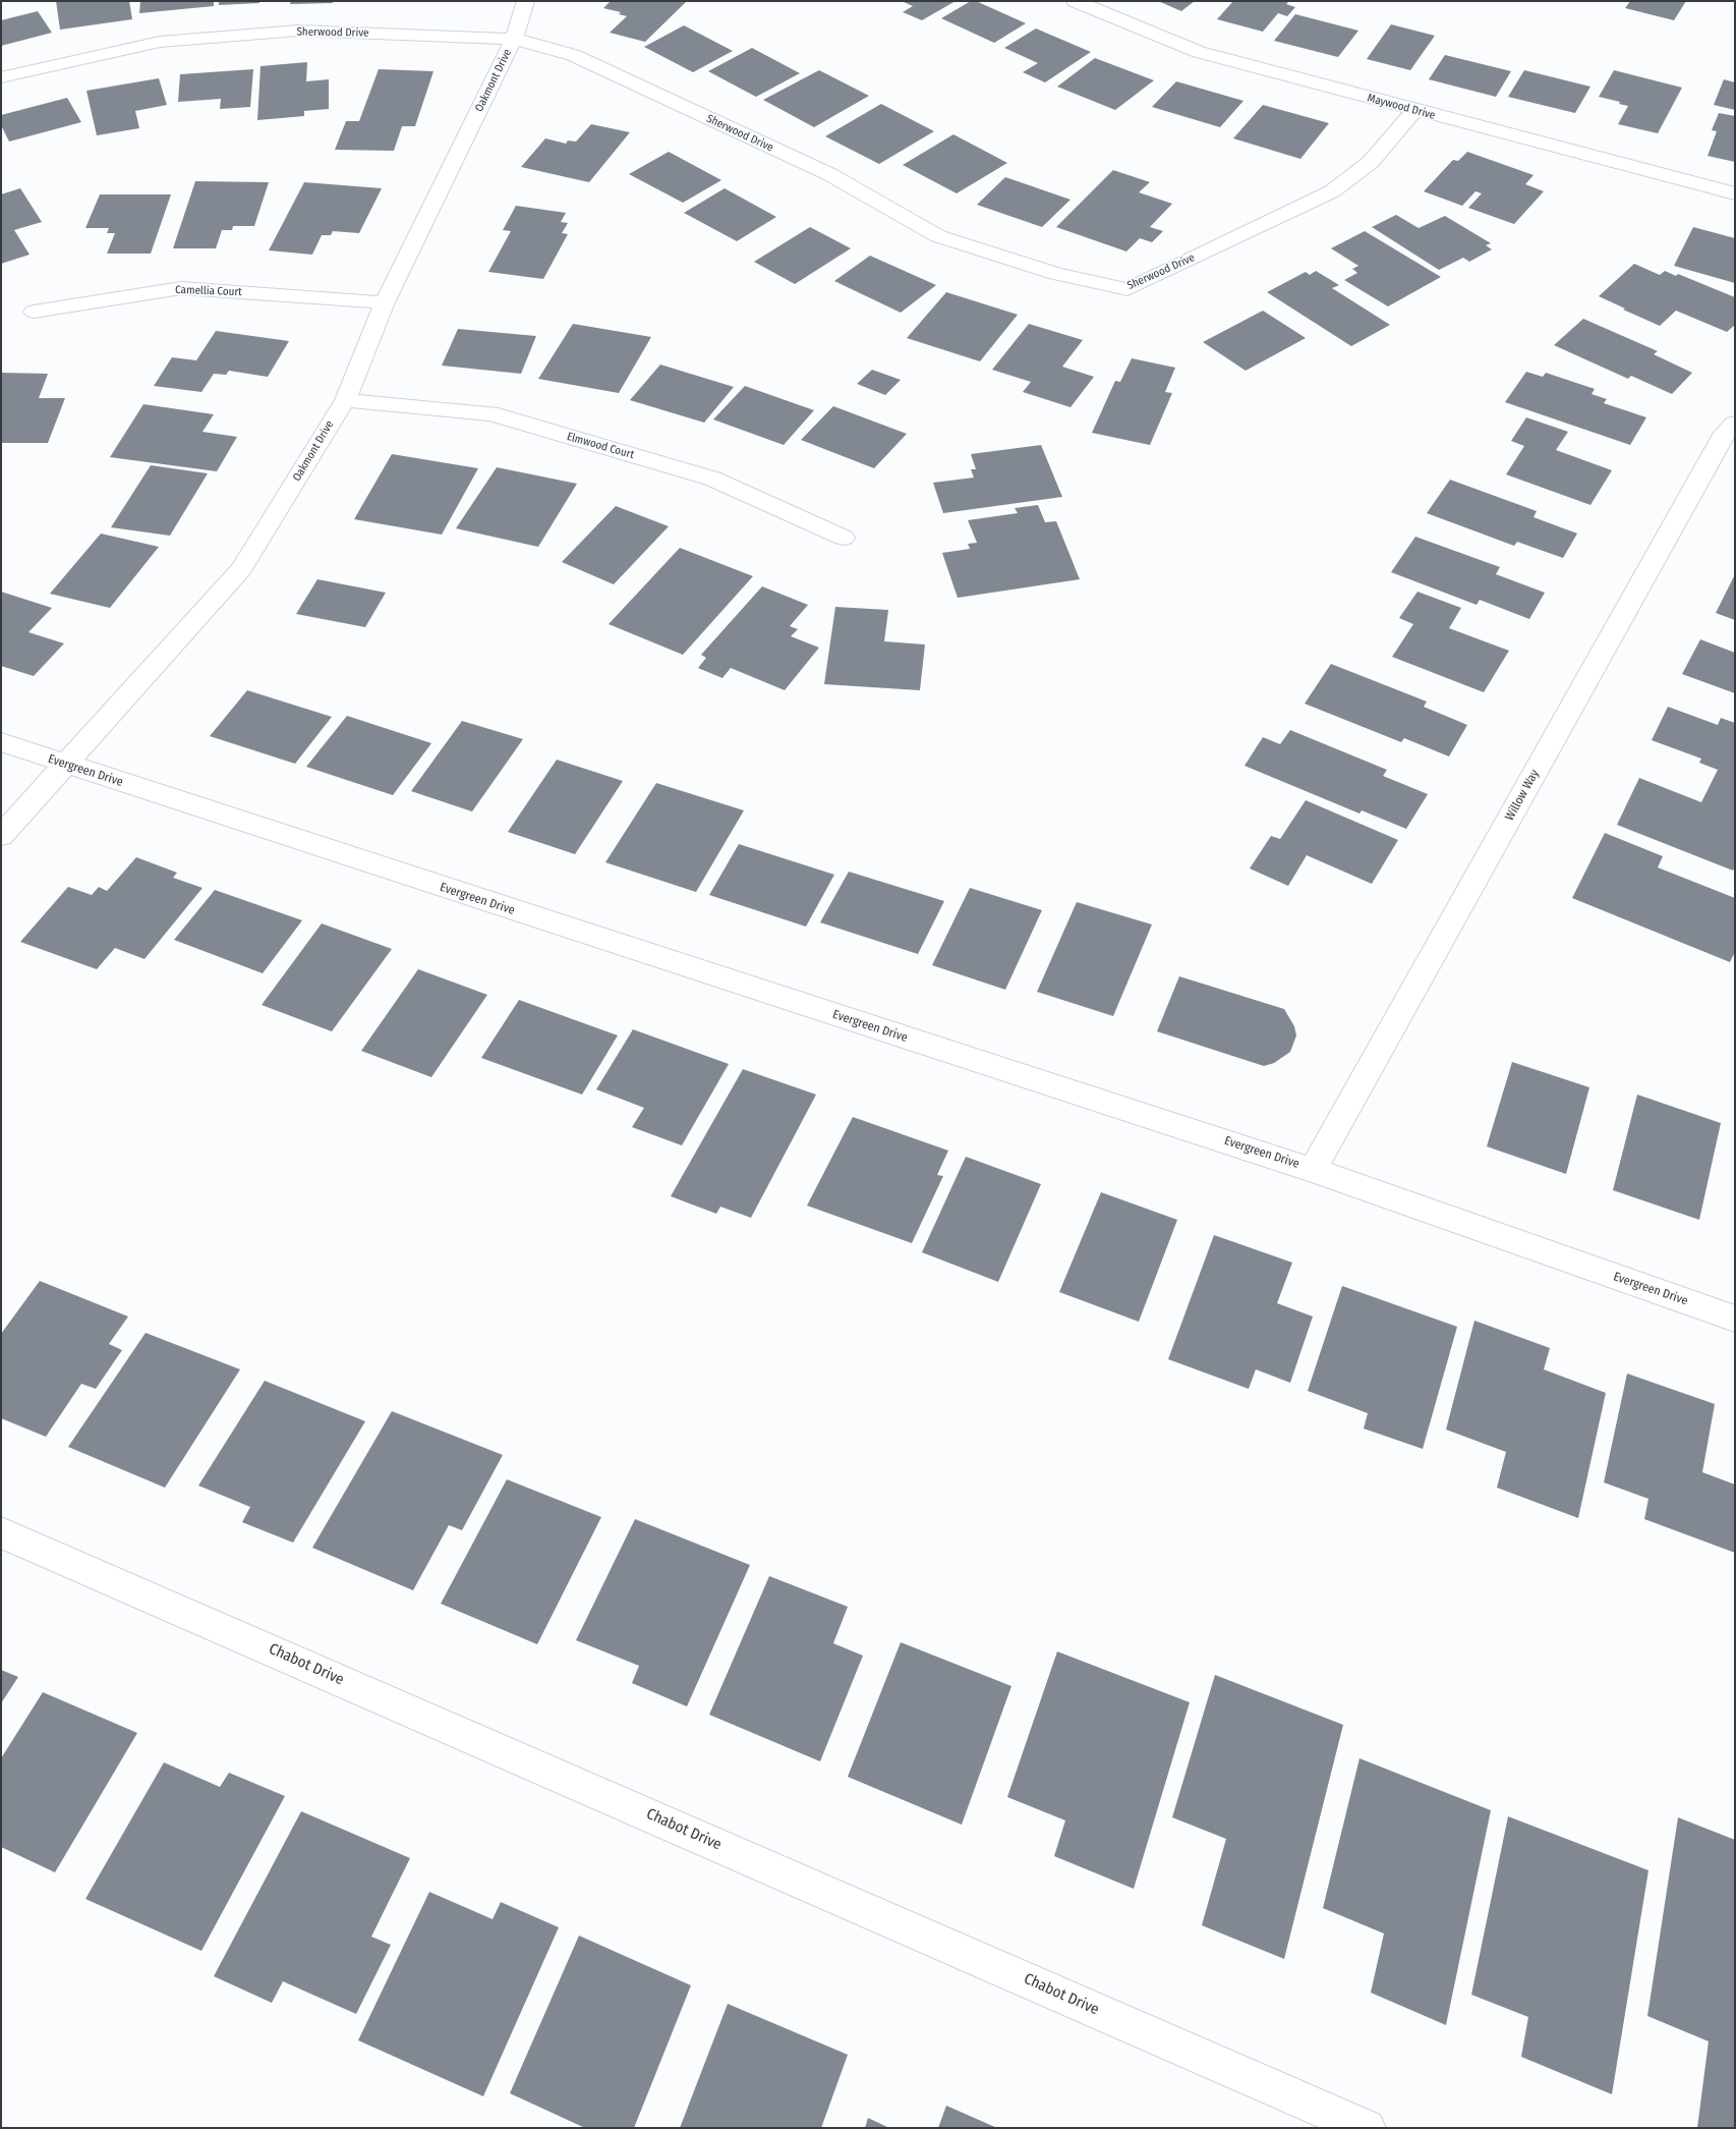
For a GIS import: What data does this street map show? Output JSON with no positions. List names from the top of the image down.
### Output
{
  "streets": {
    "street": [
      "Sherwood Drive",
      "Oakmont Drive",
      "Maywood Drive",
      "Camellia Court",
      "Elmwood Court",
      "Evergreen Drive",
      "Willow Way",
      "Chabot Drive"
    ]
  },
  "crossings": [
    ["Sherwood Drive", "Oakmont Drive"],
    ["Sherwood Drive", "Maywood Drive"],
    ["Oakmont Drive", "Camellia Court"],
    ["Oakmont Drive", "Elmwood Court"],
    ["Oakmont Drive", "Evergreen Drive"],
    ["Evergreen Drive", "Willow Way"]
  ]
}
